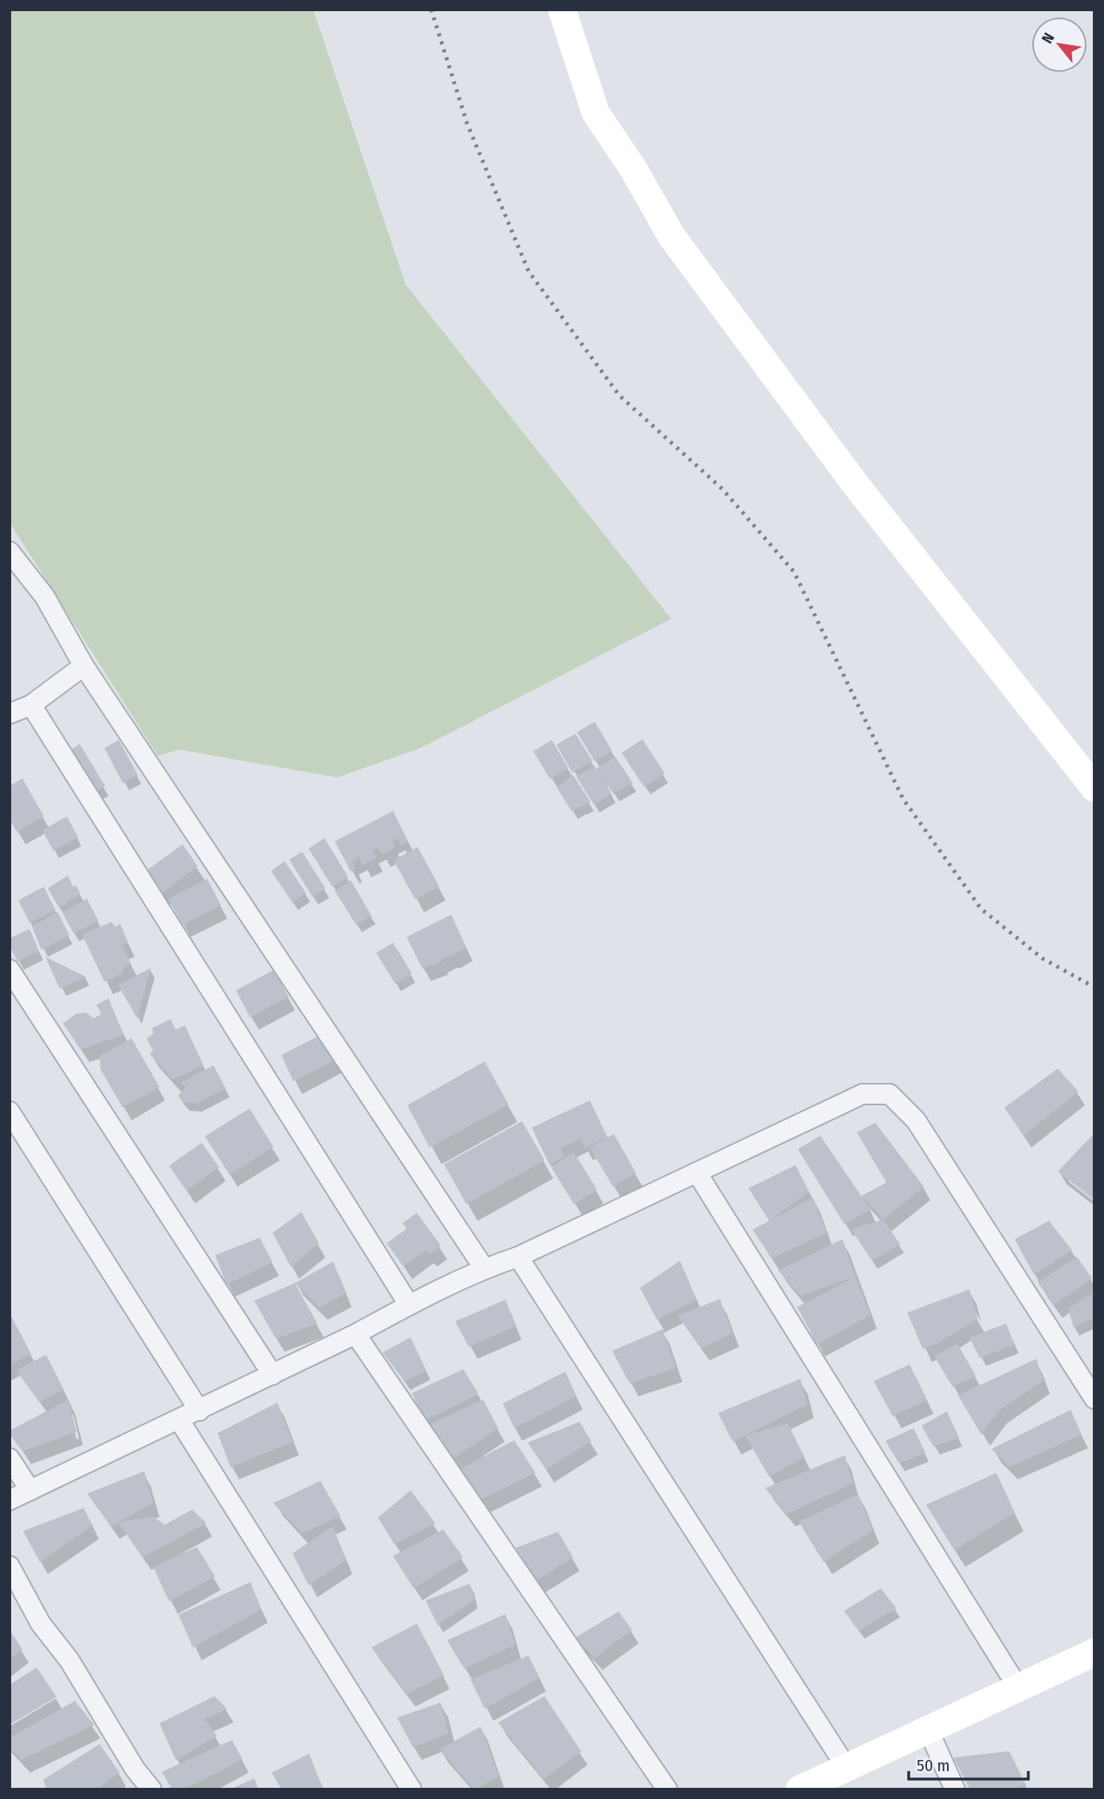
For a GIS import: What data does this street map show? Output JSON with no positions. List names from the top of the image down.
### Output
{
  "scale_bar": "50 m",
  "north": "top left"
}
